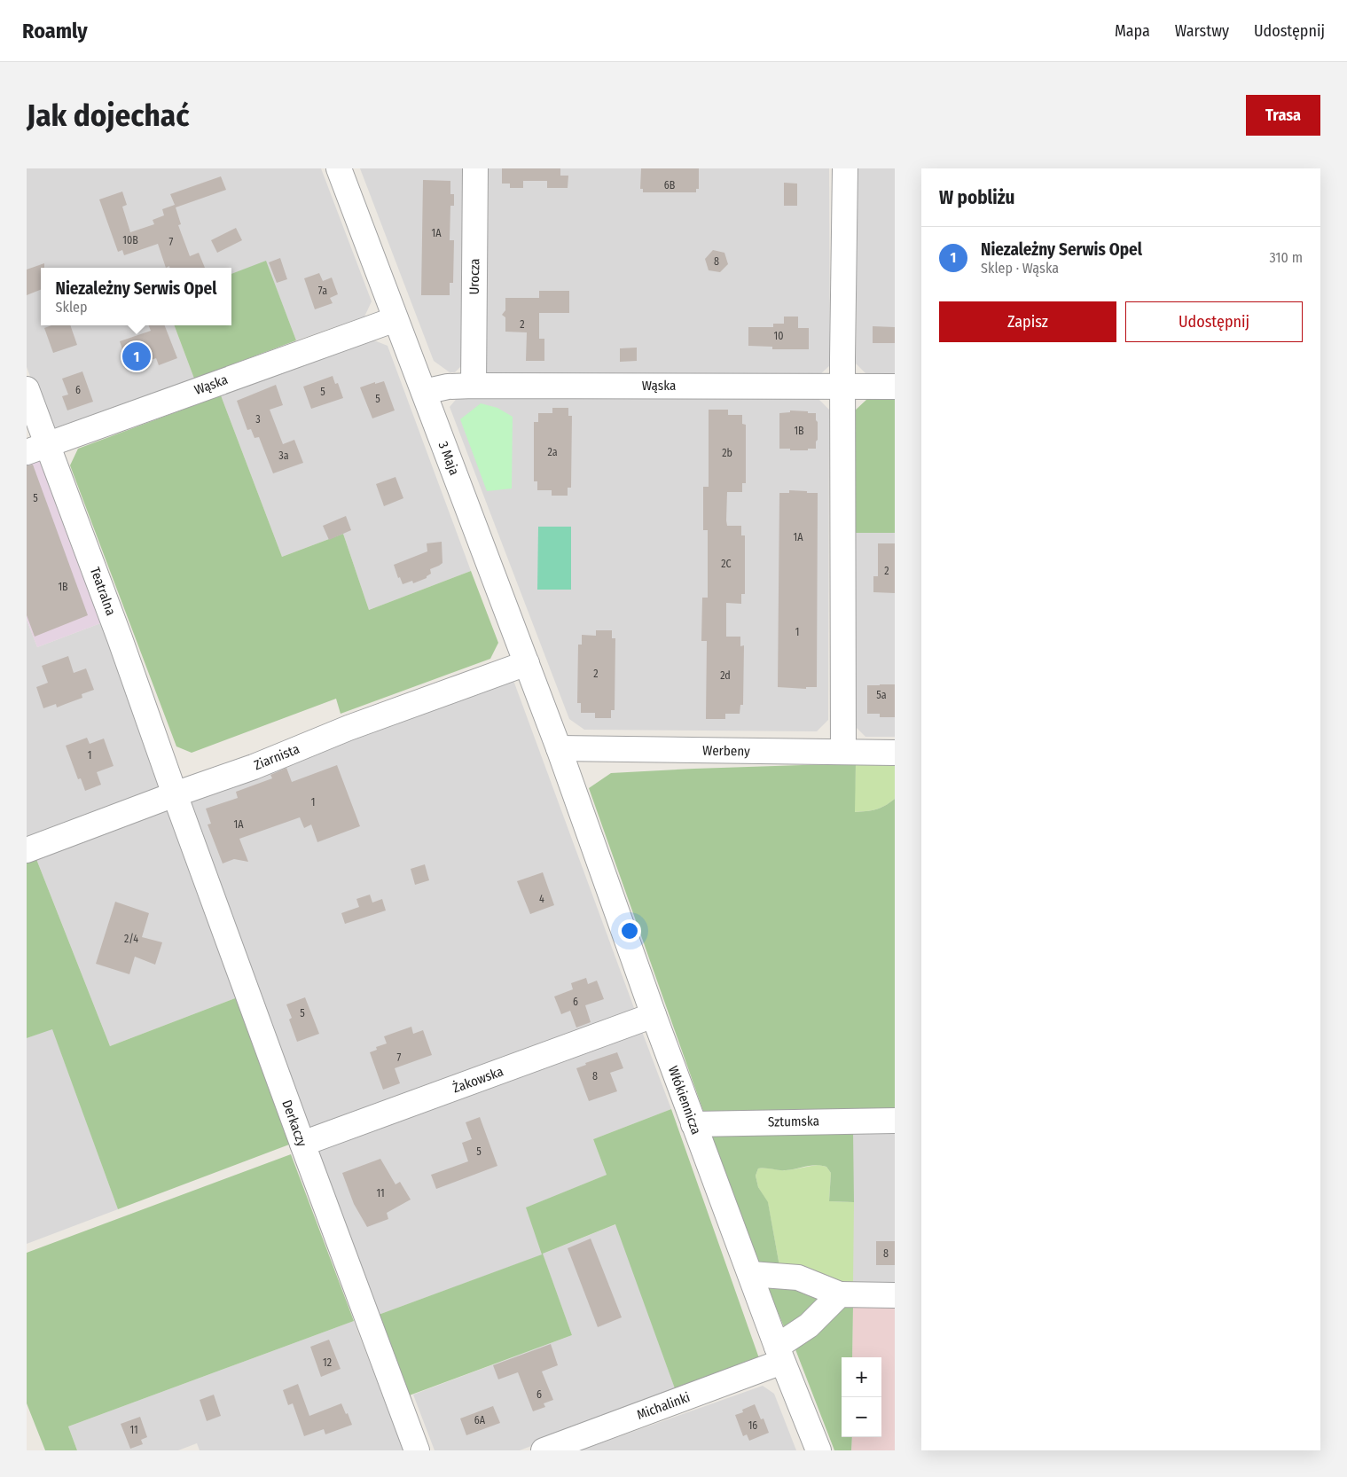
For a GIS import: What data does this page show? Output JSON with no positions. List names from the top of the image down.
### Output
{
  "streets": {
    "street": [
      "Urocza",
      "Wąska",
      "3 Maja",
      "Teatralna",
      "Werbeny",
      "Ziarnista",
      "Żakowska",
      "Włókiennicza",
      "Sztumska",
      "Derkaczy",
      "Michalinki"
    ]
  },
  "crossings": [
    ["Urocza", "Wąska"],
    ["Wąska", "3 Maja"],
    ["Wąska", "Teatralna"],
    ["3 Maja", "Werbeny"],
    ["3 Maja", "Ziarnista"],
    ["3 Maja", "Włókiennicza"],
    ["Teatralna", "Ziarnista"],
    ["Teatralna", "Derkaczy"],
    ["Werbeny", "Włókiennicza"],
    ["Ziarnista", "Derkaczy"],
    ["Żakowska", "Włókiennicza"],
    ["Żakowska", "Derkaczy"],
    ["Włókiennicza", "Sztumska"],
    ["Włókiennicza", "Michalinki"]
  ],
  "house_numbers": [
    "6B",
    "1A",
    "10B",
    "7",
    "8",
    "7a",
    "2",
    "10",
    "6",
    "5",
    "5",
    "3",
    "1B",
    "2a",
    "2b",
    "3a",
    "5",
    "1A",
    "2C",
    "2",
    "1B",
    "1",
    "2",
    "2d",
    "5a",
    "1",
    "1",
    "1A",
    "4",
    "2/4",
    "6",
    "5",
    "7",
    "8",
    "5",
    "11",
    "8",
    "12",
    "6",
    "6A",
    "16",
    "11"
  ],
  "page": {
    "header": "Roamly",
    "nav": ["Mapa", "Warstwy", "Udostępnij"],
    "buttons": [
      "Trasa",
      ["Zapisz", "Udostępnij"]
    ],
    "title": "Jak dojechać",
    "heading": "W pobliżu",
    "list": [
      {
        "mark": "1",
        "name": "Niezależny Serwis Opel",
        "note": "Sklep · Wąska",
        "value": "310 m"
      }
    ],
    "popup": ["Niezależny Serwis Opel", "Sklep"],
    "pins": "1",
    "map_buttons": ["+", "−"]
  }
}
